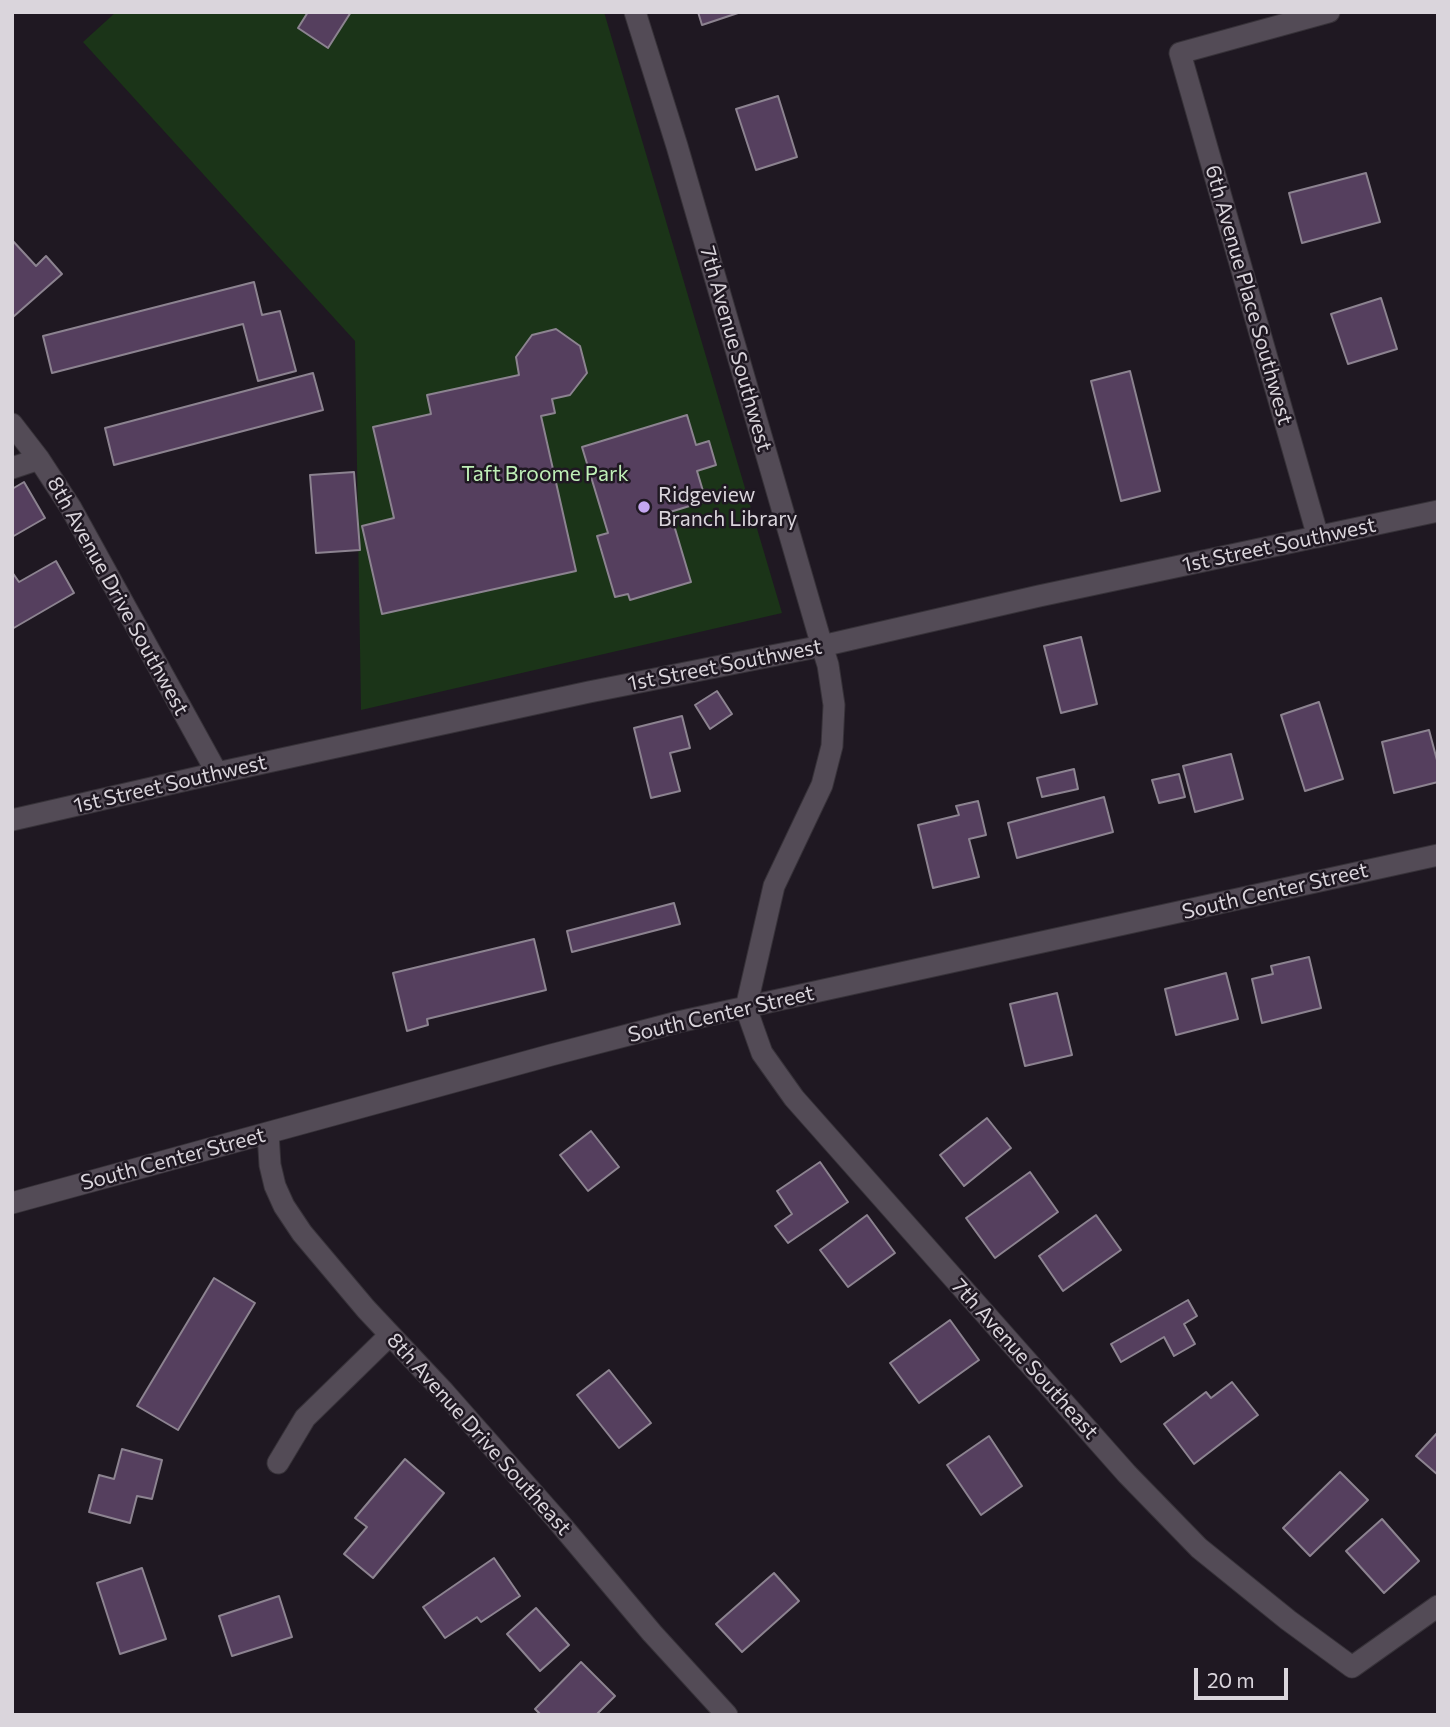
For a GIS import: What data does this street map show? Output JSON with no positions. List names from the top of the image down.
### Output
{
  "streets": {
    "street": [
      "6th Avenue Place Southwest",
      "7th Avenue Southwest",
      "1st Street Southwest",
      "8th Avenue Drive Southwest",
      "South Center Street",
      "7th Avenue Southeast",
      "8th Avenue Drive Southeast"
    ]
  },
  "crossings": [
    ["6th Avenue Place Southwest", "1st Street Southwest"],
    ["7th Avenue Southwest", "1st Street Southwest"],
    ["7th Avenue Southwest", "South Center Street"],
    ["7th Avenue Southwest", "7th Avenue Southeast"],
    ["1st Street Southwest", "8th Avenue Drive Southwest"],
    ["South Center Street", "7th Avenue Southeast"],
    ["South Center Street", "8th Avenue Drive Southeast"]
  ],
  "parks": ["Taft Broome Park"],
  "places": ["Ridgeview Branch Library"],
  "scale_bar": "20 m"
}
